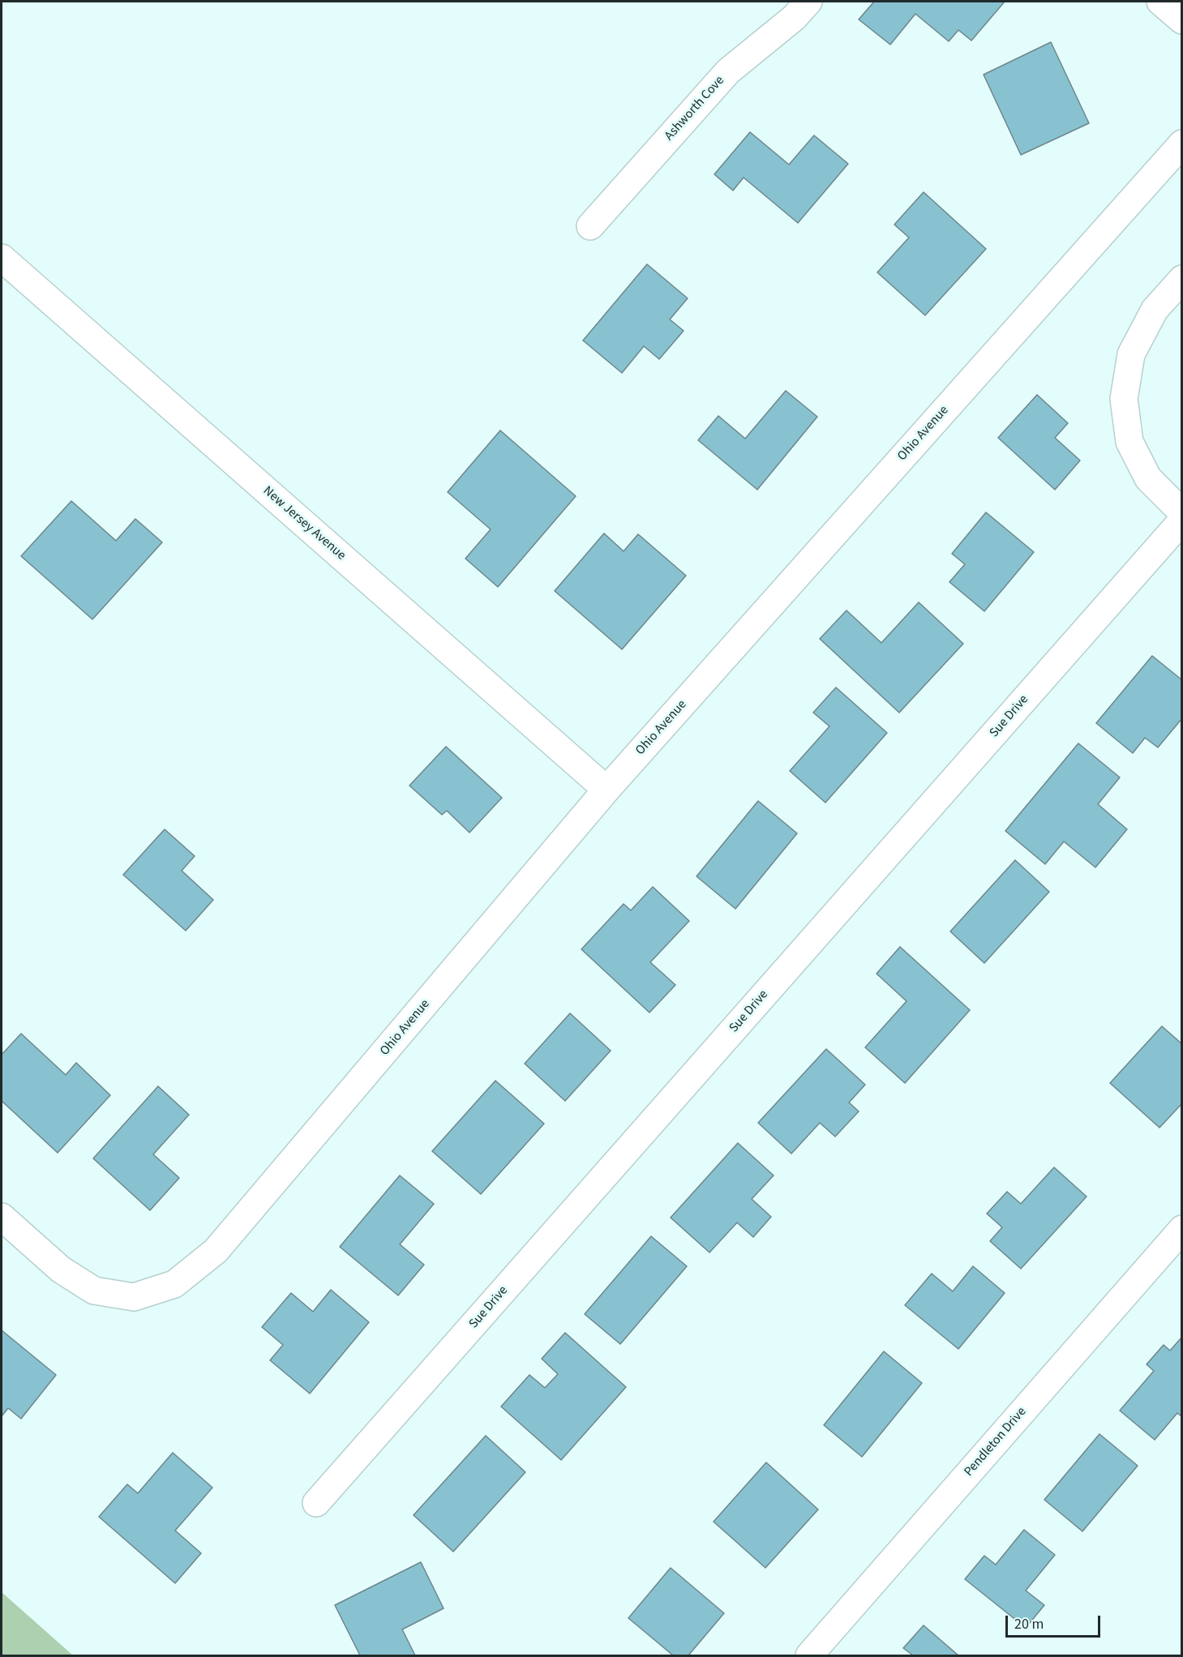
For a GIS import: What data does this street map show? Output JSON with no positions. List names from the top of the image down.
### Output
{
  "streets": {
    "street": [
      "Ashworth Cove",
      "Ohio Avenue",
      "New Jersey Avenue",
      "Sue Drive",
      "Pendleton Drive"
    ]
  },
  "crossings": [
    ["Ohio Avenue", "New Jersey Avenue"]
  ],
  "scale_bar": "20 m"
}
